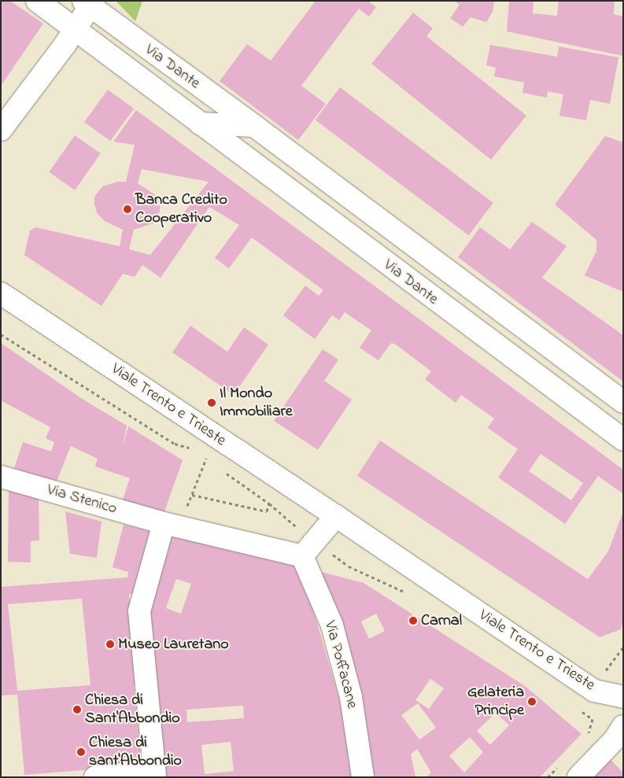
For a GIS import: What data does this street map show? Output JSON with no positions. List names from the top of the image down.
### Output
{
  "streets": {
    "street": [
      "Via Dante",
      "Viale Trento e Trieste",
      "Via Stenico",
      "Via Poffacane"
    ]
  },
  "places": [
    "Banca Credito Cooperativo",
    "Il Mondo Immobiliare",
    "Carnal",
    "Museo Lauretano",
    "Gelateria Principe",
    "Chiesa di Sant'Abbondio",
    "Chiesa di sant'Abbondio"
  ]
}
